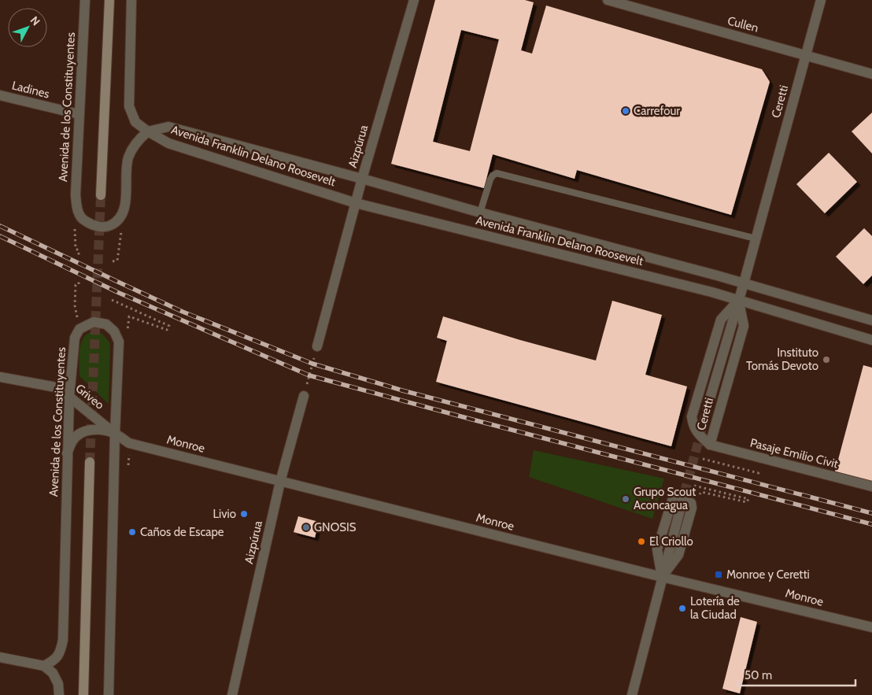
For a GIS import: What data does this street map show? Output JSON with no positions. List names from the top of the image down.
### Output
{
  "streets": {
    "street": [
      "Cullen",
      "Ladines",
      "Ceretti",
      "Avenida de los Constituyentes",
      "Aizpúrua",
      "Avenida Franklin Delano Roosevelt",
      "Griveo",
      "Monroe",
      "Pasaje Emilio Civit"
    ]
  },
  "crossings": [
    ["Cullen", "Ceretti"],
    ["Ladines", "Avenida de los Constituyentes"],
    ["Ceretti", "Avenida Franklin Delano Roosevelt"],
    ["Ceretti", "Pasaje Emilio Civit"],
    ["Avenida de los Constituyentes", "Griveo"],
    ["Aizpúrua", "Avenida Franklin Delano Roosevelt"],
    ["Aizpúrua", "Monroe"],
    ["Griveo", "Monroe"]
  ],
  "places": {
    "other": [
      "Carrefour",
      "Instituto Tomás Devoto",
      "Grupo Scout Aconcagua",
      "Livio",
      "GNOSIS",
      "Caños de Escape",
      "El Criollo",
      "Lotería de la Ciudad"
    ],
    "transit": ["Monroe y Ceretti"]
  },
  "scale_bar": "50 m",
  "north": "top right"
}
